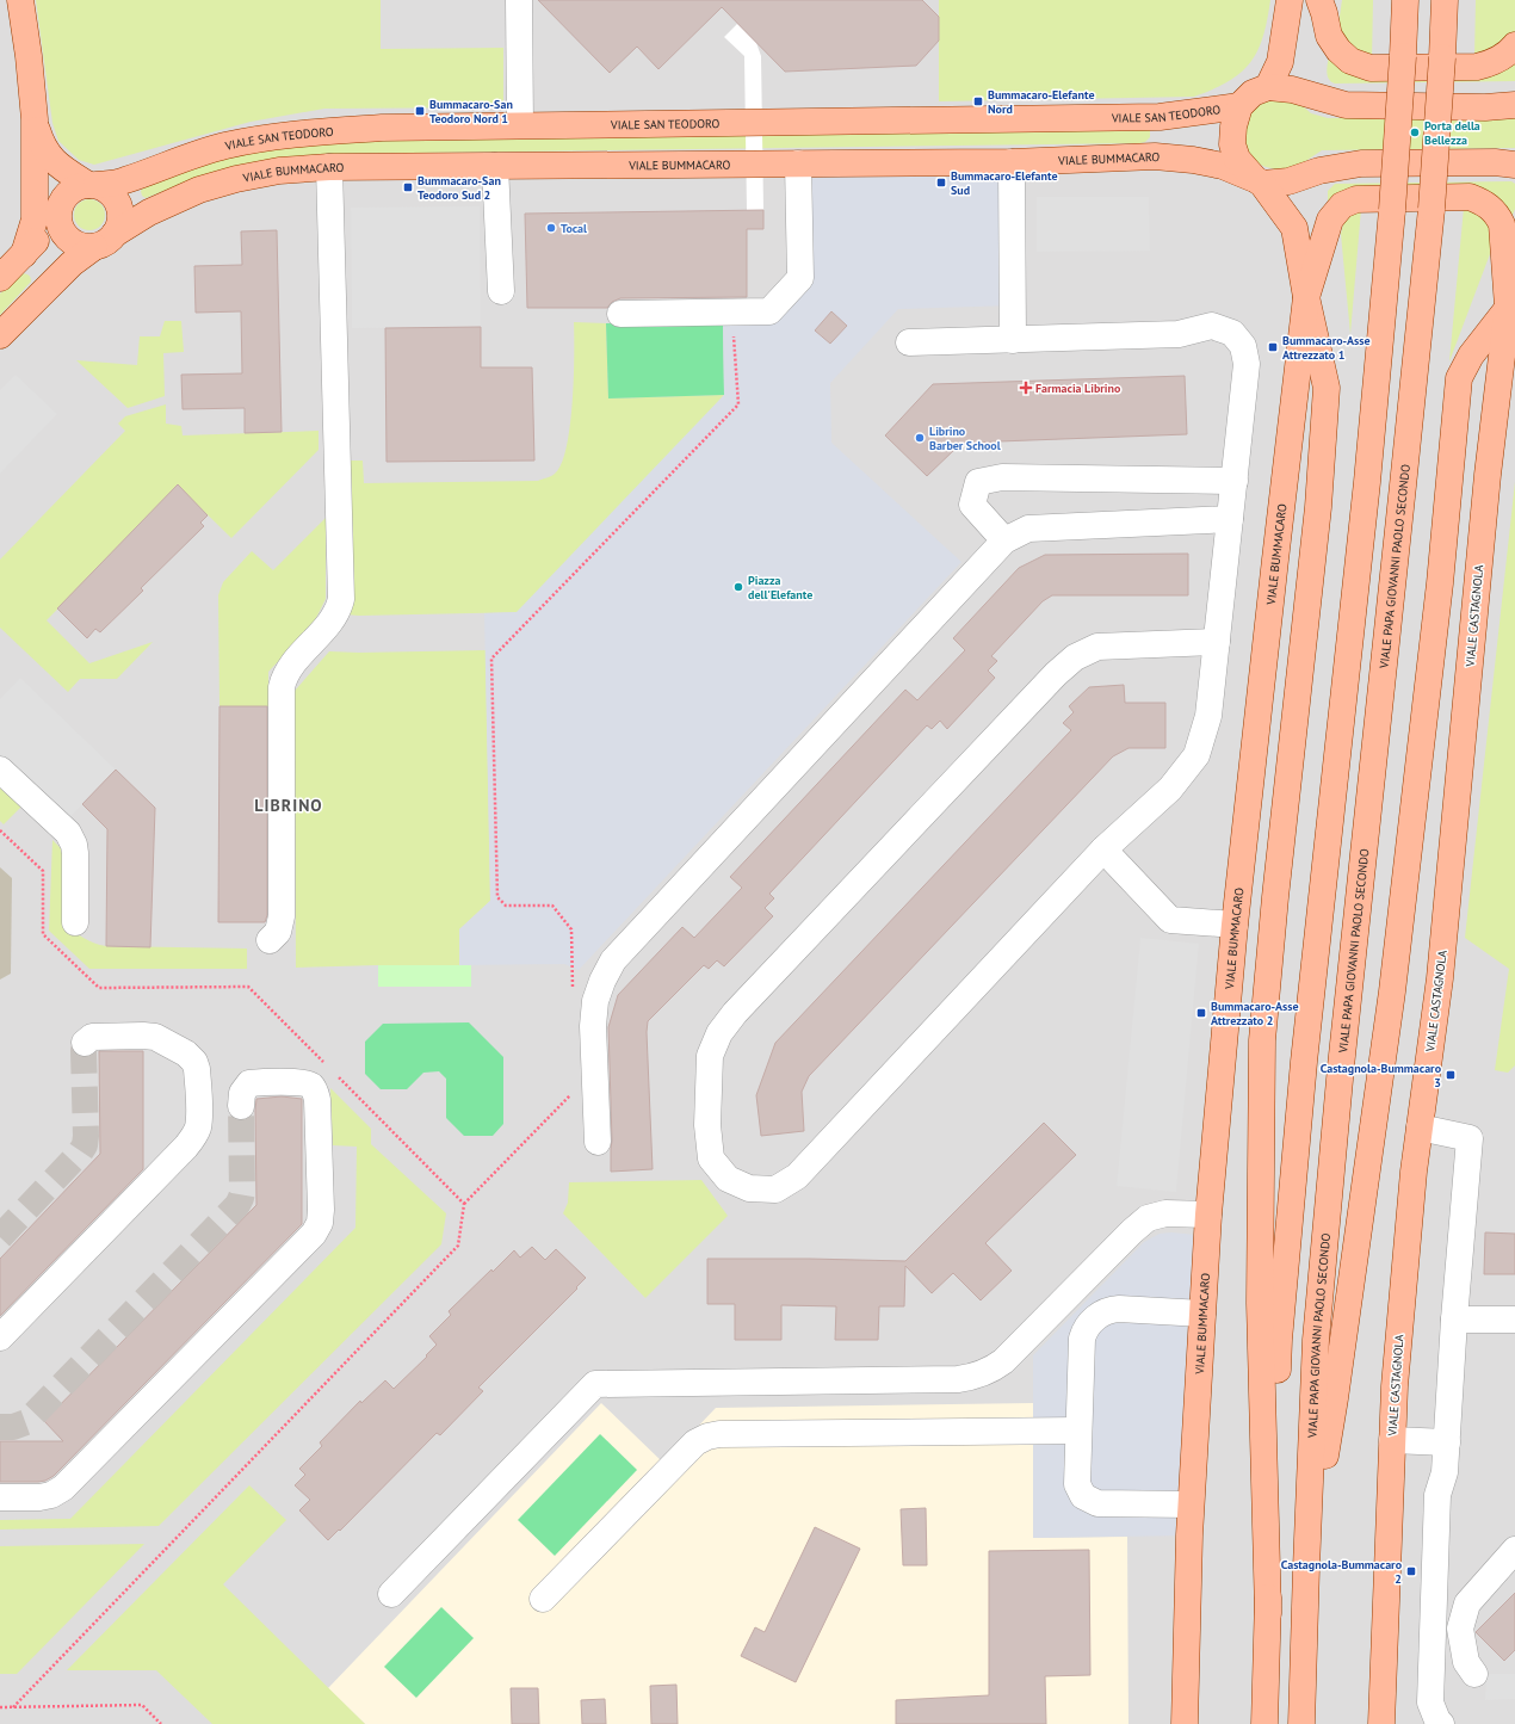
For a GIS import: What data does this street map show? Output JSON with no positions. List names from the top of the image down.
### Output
{
  "streets": {
    "main road": [
      "VIALE SAN TEODORO",
      "VIALE BUMMACARO",
      "VIALE PAPA GIOVANNI PAOLO SECONDO",
      "VIALE CASTAGNOLA"
    ]
  },
  "crossings": [
    ["VIALE SAN TEODORO", "VIALE BUMMACARO"],
    ["VIALE BUMMACARO", "VIALE CASTAGNOLA"]
  ],
  "districts": ["LIBRINO"],
  "places": {
    "transit": [
      "Bummacaro-Elefante Nord",
      "Bummacaro-San Teodoro Nord 1",
      "Bummacaro-Elefante Sud",
      "Bummacaro-San Teodoro Sud 2",
      "Bummacaro-Asse Attrezzato 1",
      "Bummacaro-Asse Attrezzato 2",
      "Castagnola-Bummacaro 3",
      "Castagnola-Bummacaro 2"
    ],
    "other": [
      "Porta della Bellezza",
      "Tocal",
      "Librino Barber School",
      "Piazza dell'Elefante"
    ],
    "health": ["Farmacia Librino"]
  }
}
